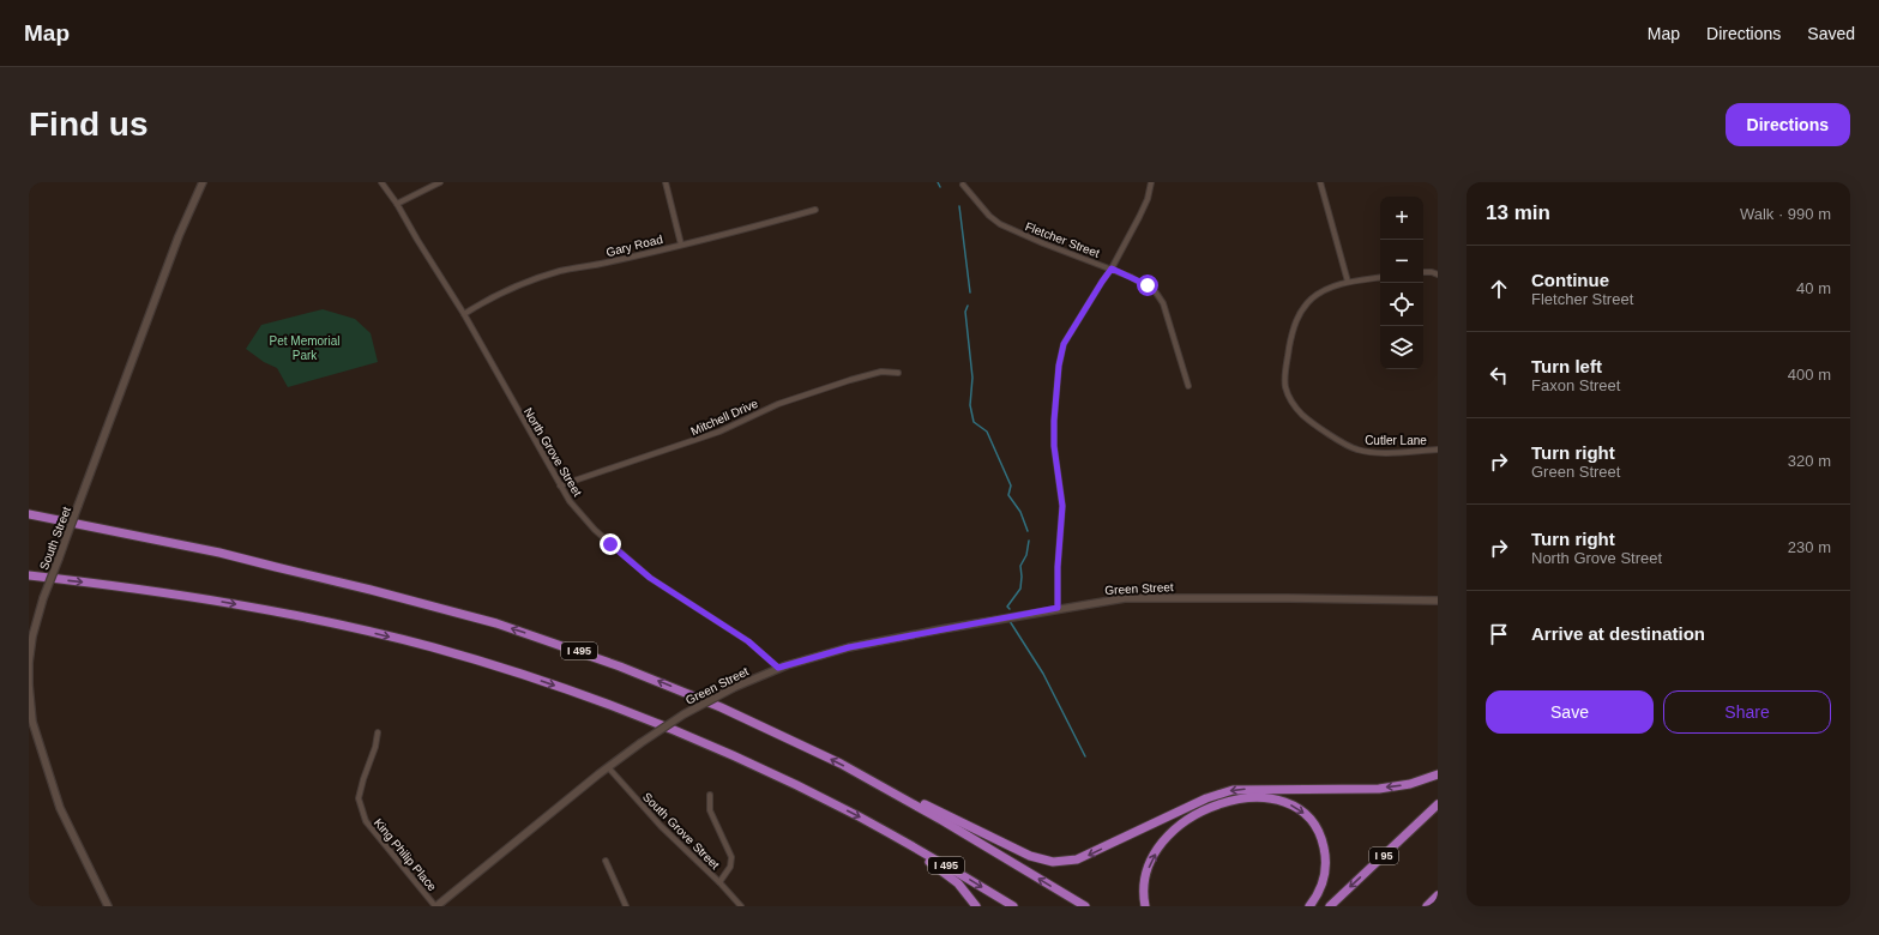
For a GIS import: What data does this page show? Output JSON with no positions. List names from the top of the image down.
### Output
{
  "streets": {
    "highway": ["I 495", "I 95"],
    "main road": ["South Street", "Green Street"],
    "street": [
      "Fletcher Street",
      "Gary Road",
      "Mitchell Drive",
      "Cutler Lane",
      "North Grove Street",
      "South Grove Street",
      "King Philip Place"
    ]
  },
  "crossings": [
    ["Gary Road", "North Grove Street"],
    ["Mitchell Drive", "North Grove Street"],
    ["North Grove Street", "Green Street"],
    ["Green Street", "South Grove Street"],
    ["Green Street", "King Philip Place"]
  ],
  "parks": ["Pet Memorial Park"],
  "page": {
    "header": "Map",
    "nav": ["Map", "Directions", "Saved"],
    "buttons": [
      "Directions",
      ["Save", "Share"]
    ],
    "title": "Find us",
    "heading": ["13 min", "Walk · 990 m"],
    "map_buttons": ["+", "−"],
    "list": [
      ["Continue", "Fletcher Street", "40 m"],
      ["Turn left", "Faxon Street", "400 m"],
      ["Turn right", "Green Street", "320 m"],
      ["Turn right", "North Grove Street", "230 m"],
      "Arrive at destination"
    ]
  }
}
